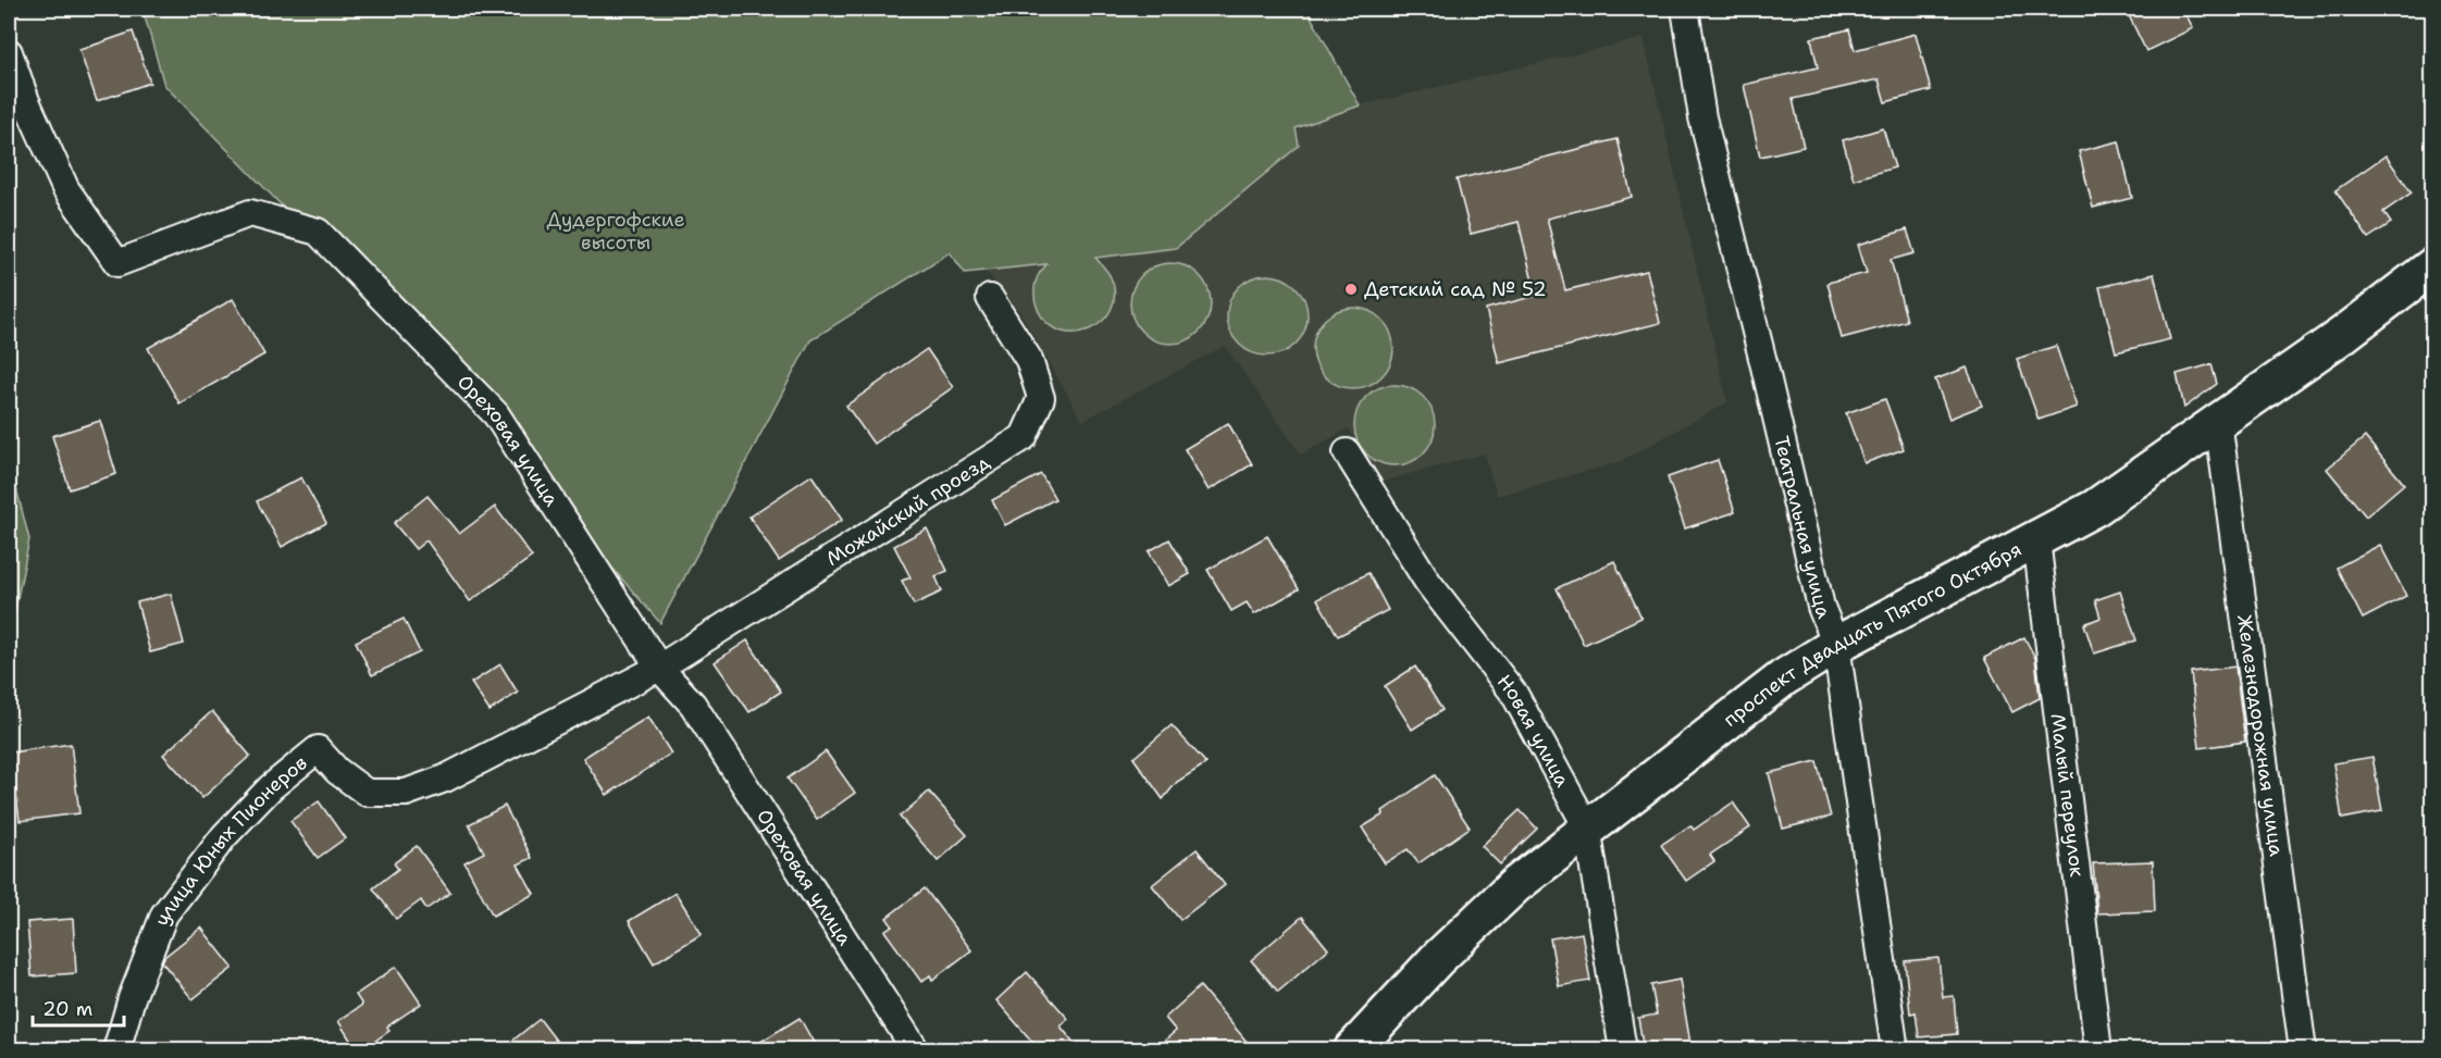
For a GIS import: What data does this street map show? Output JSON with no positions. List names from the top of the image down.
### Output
{
  "streets": {
    "street": [
      "Ореховая улица",
      "Можайский проезд",
      "Театральная улица",
      "проспект Двадцать Пятого Октября",
      "Новая улица",
      "Железнодорожная улица",
      "Малый переулок",
      "улица Юных Пионеров"
    ]
  },
  "crossings": [
    ["Ореховая улица", "Можайский проезд"],
    ["Ореховая улица", "улица Юных Пионеров"],
    ["Можайский проезд", "улица Юных Пионеров"],
    ["Театральная улица", "проспект Двадцать Пятого Октября"],
    ["проспект Двадцать Пятого Октября", "Новая улица"],
    ["проспект Двадцать Пятого Октября", "Железнодорожная улица"],
    ["проспект Двадцать Пятого Октября", "Малый переулок"]
  ],
  "parks": ["Дудергофские высоты"],
  "places": ["Детский сад № 52"],
  "scale_bar": "20 m"
}
